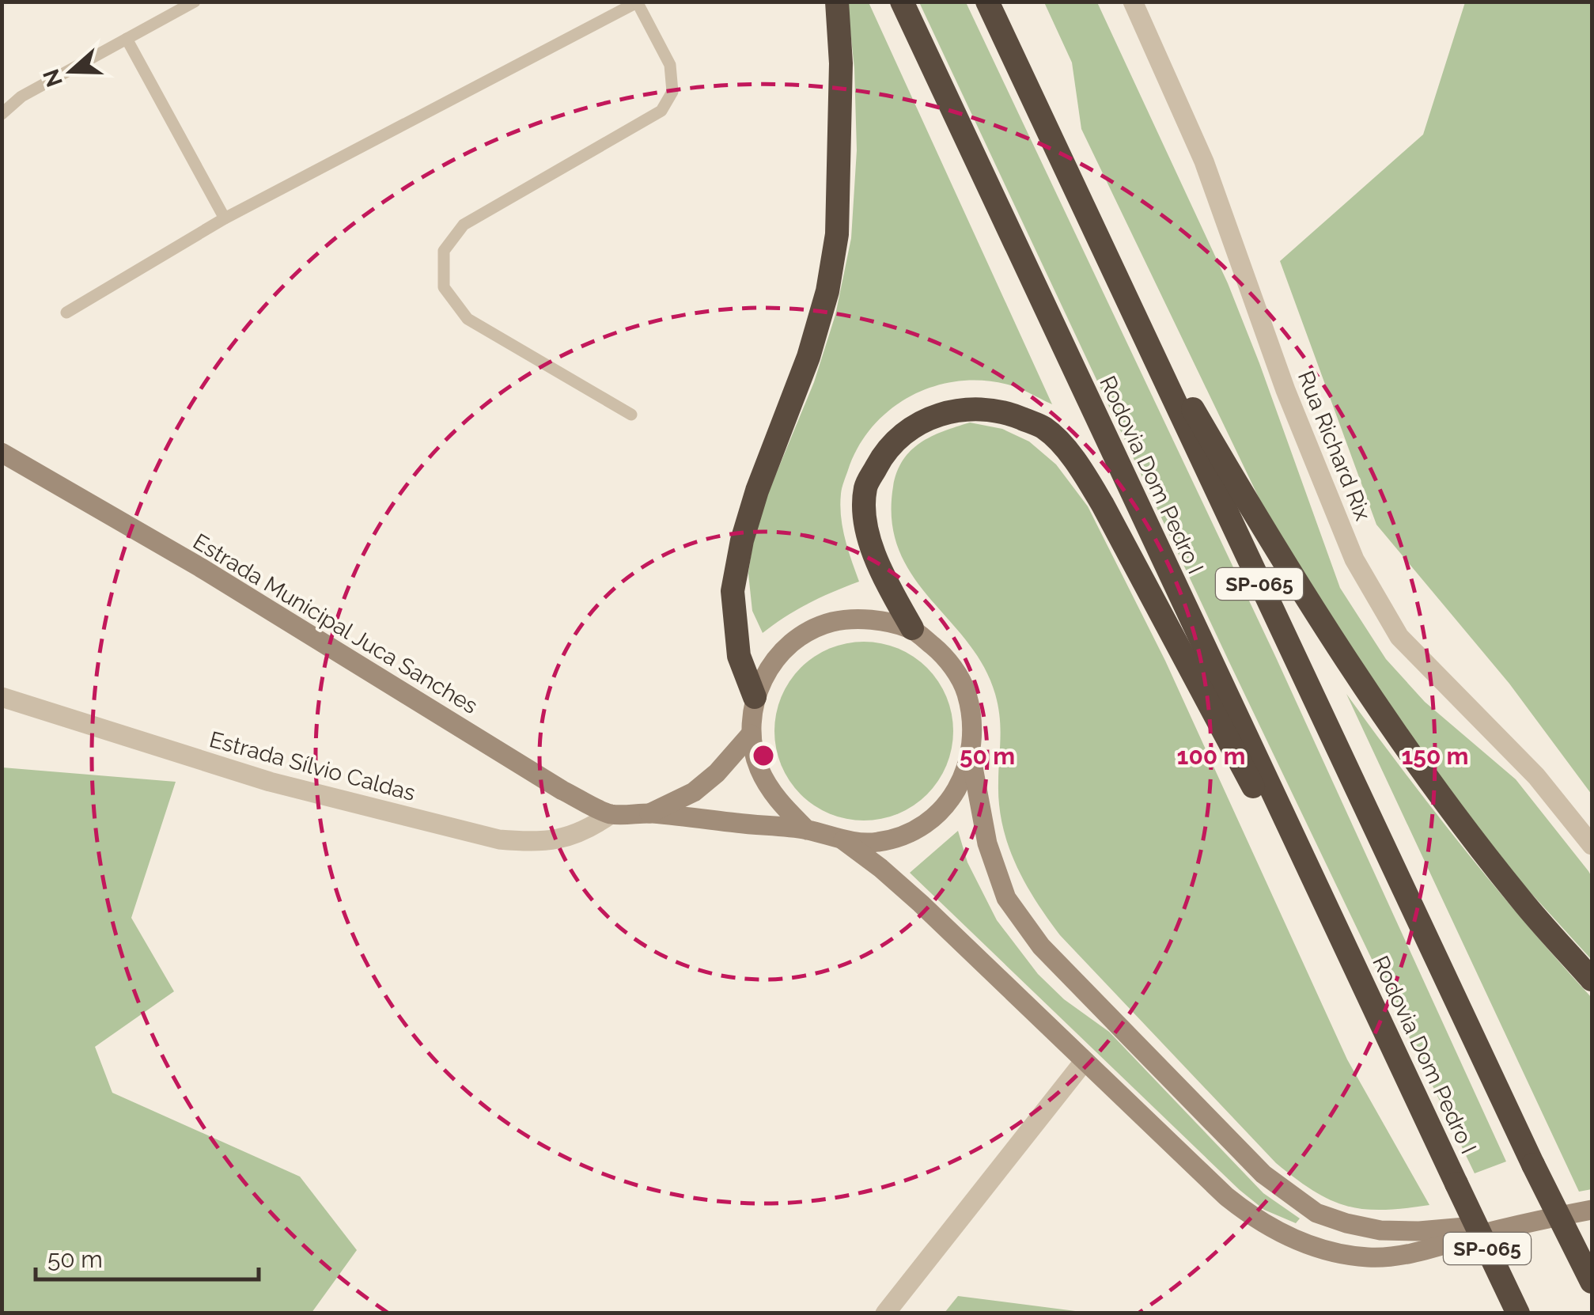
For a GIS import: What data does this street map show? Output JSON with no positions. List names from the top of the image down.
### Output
{
  "streets": {
    "highway": ["Rodovia Dom Pedro I", "SP-065"],
    "main road": ["Estrada Municipal Juca Sanches"],
    "street": ["Rua Richard Rix", "Estrada Sílvio Caldas"]
  },
  "crossings": [
    ["Estrada Municipal Juca Sanches", "Estrada Sílvio Caldas"]
  ],
  "scale_bar": "50 m",
  "north": "left",
  "rings": ["50 m", "100 m", "150 m"]
}
